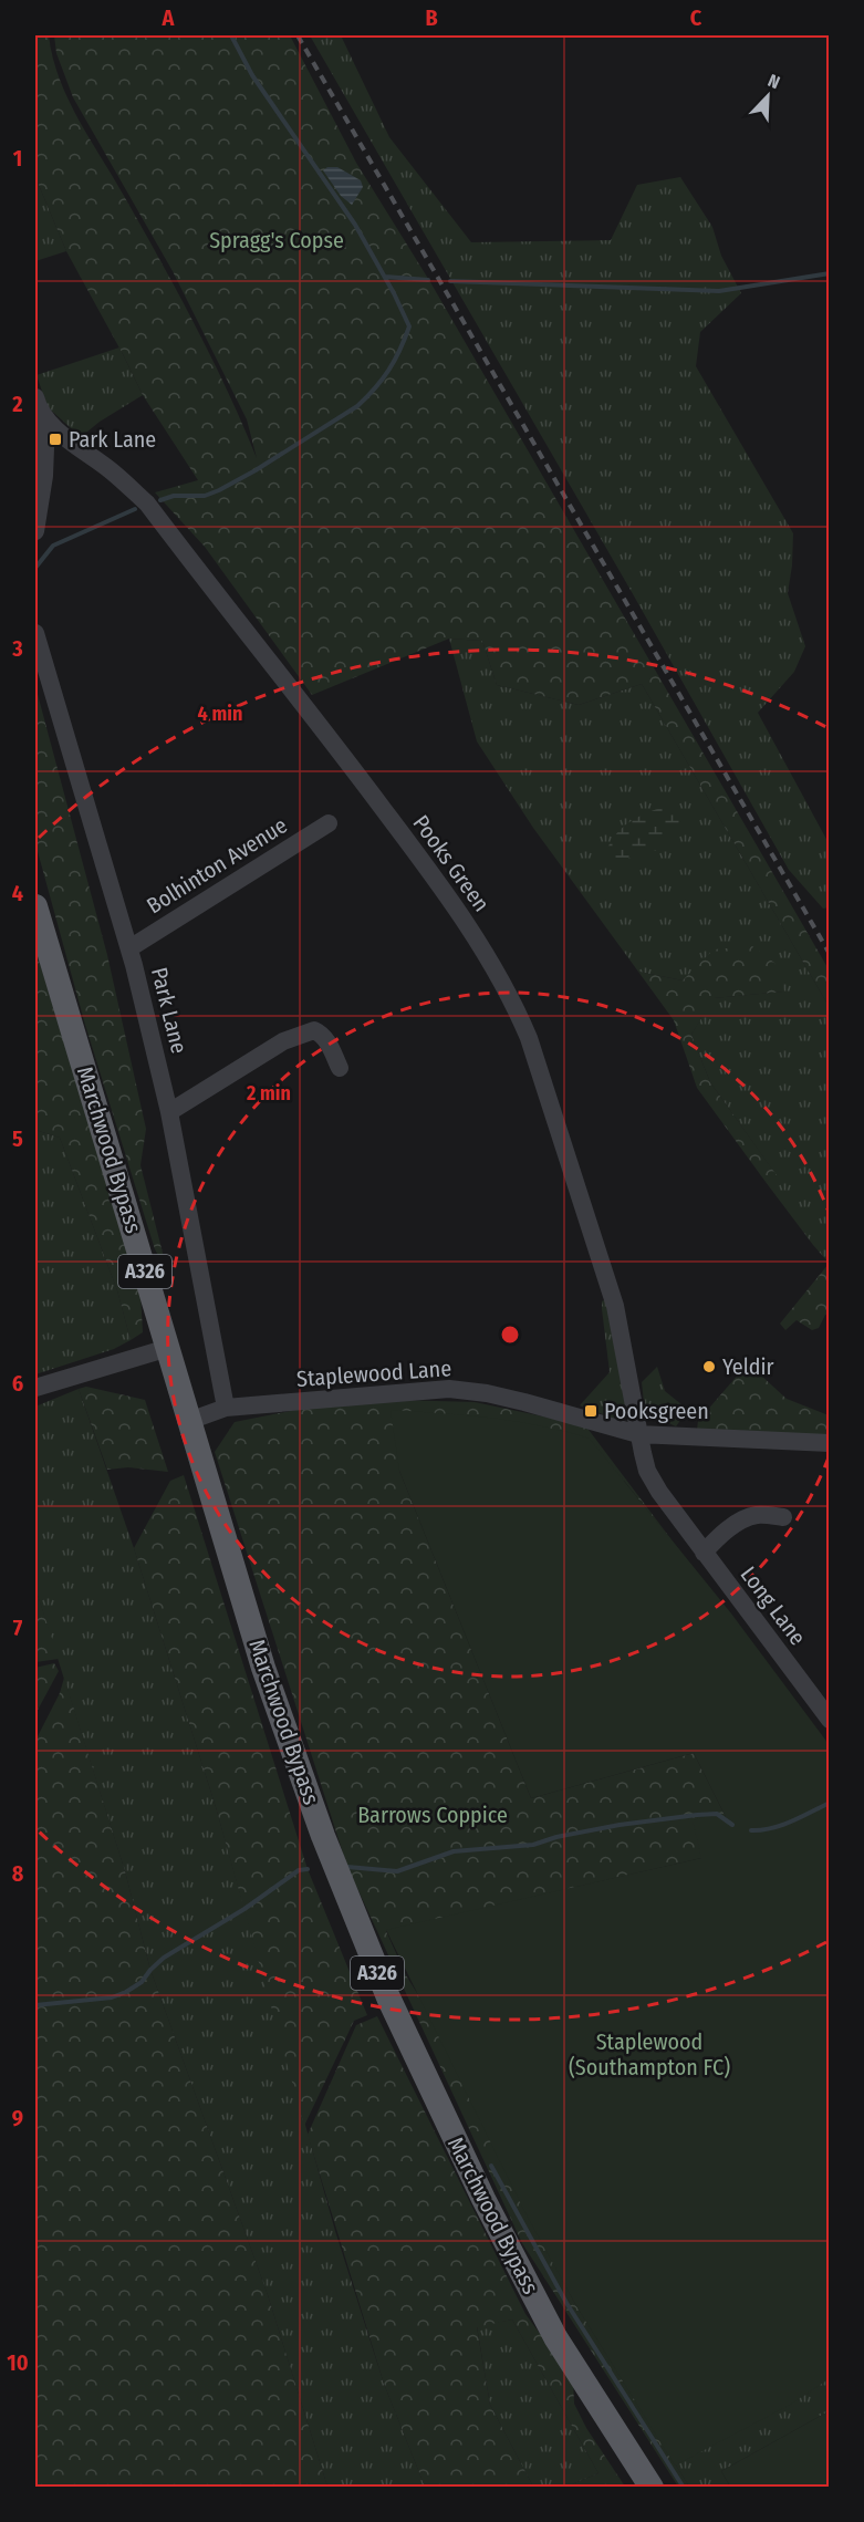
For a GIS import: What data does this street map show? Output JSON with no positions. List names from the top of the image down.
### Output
{
  "streets": {
    "main road": ["Marchwood Bypass", "A326"],
    "street": [
      "Pooks Green",
      "Bolhinton Avenue",
      "Park Lane",
      "Staplewood Lane",
      "Long Lane"
    ]
  },
  "crossings": [
    ["Pooks Green", "Staplewood Lane"],
    ["Pooks Green", "Long Lane"],
    ["Bolhinton Avenue", "Park Lane"],
    ["Park Lane", "Staplewood Lane"],
    ["Marchwood Bypass", "Staplewood Lane"],
    ["Staplewood Lane", "Long Lane"]
  ],
  "parks": ["Spragg's Copse", "Barrows Coppice", "Staplewood (Southampton FC)"],
  "places": {
    "transit": ["Park Lane", "Pooksgreen"],
    "other": ["Yeldir"]
  },
  "north": "top right",
  "grid": {
    "columns": ["A", "B", "C"],
    "rows": [
      "1",
      "2",
      "3",
      "4",
      "5",
      "6",
      "7",
      "8",
      "9",
      "10"
    ]
  },
  "rings": ["4 min", "2 min"]
}
